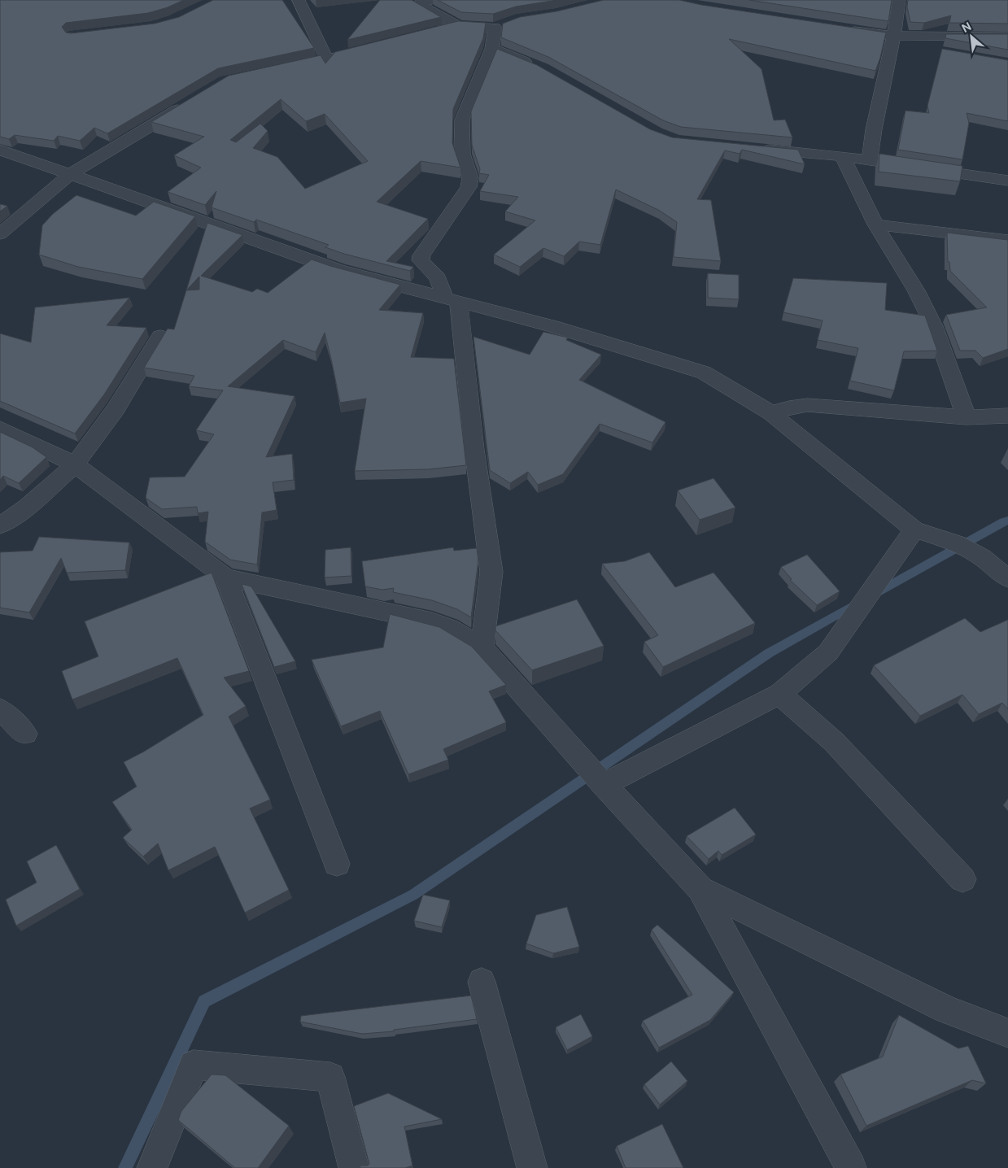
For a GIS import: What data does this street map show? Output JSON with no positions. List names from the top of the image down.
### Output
{
  "north": "top left"
}
